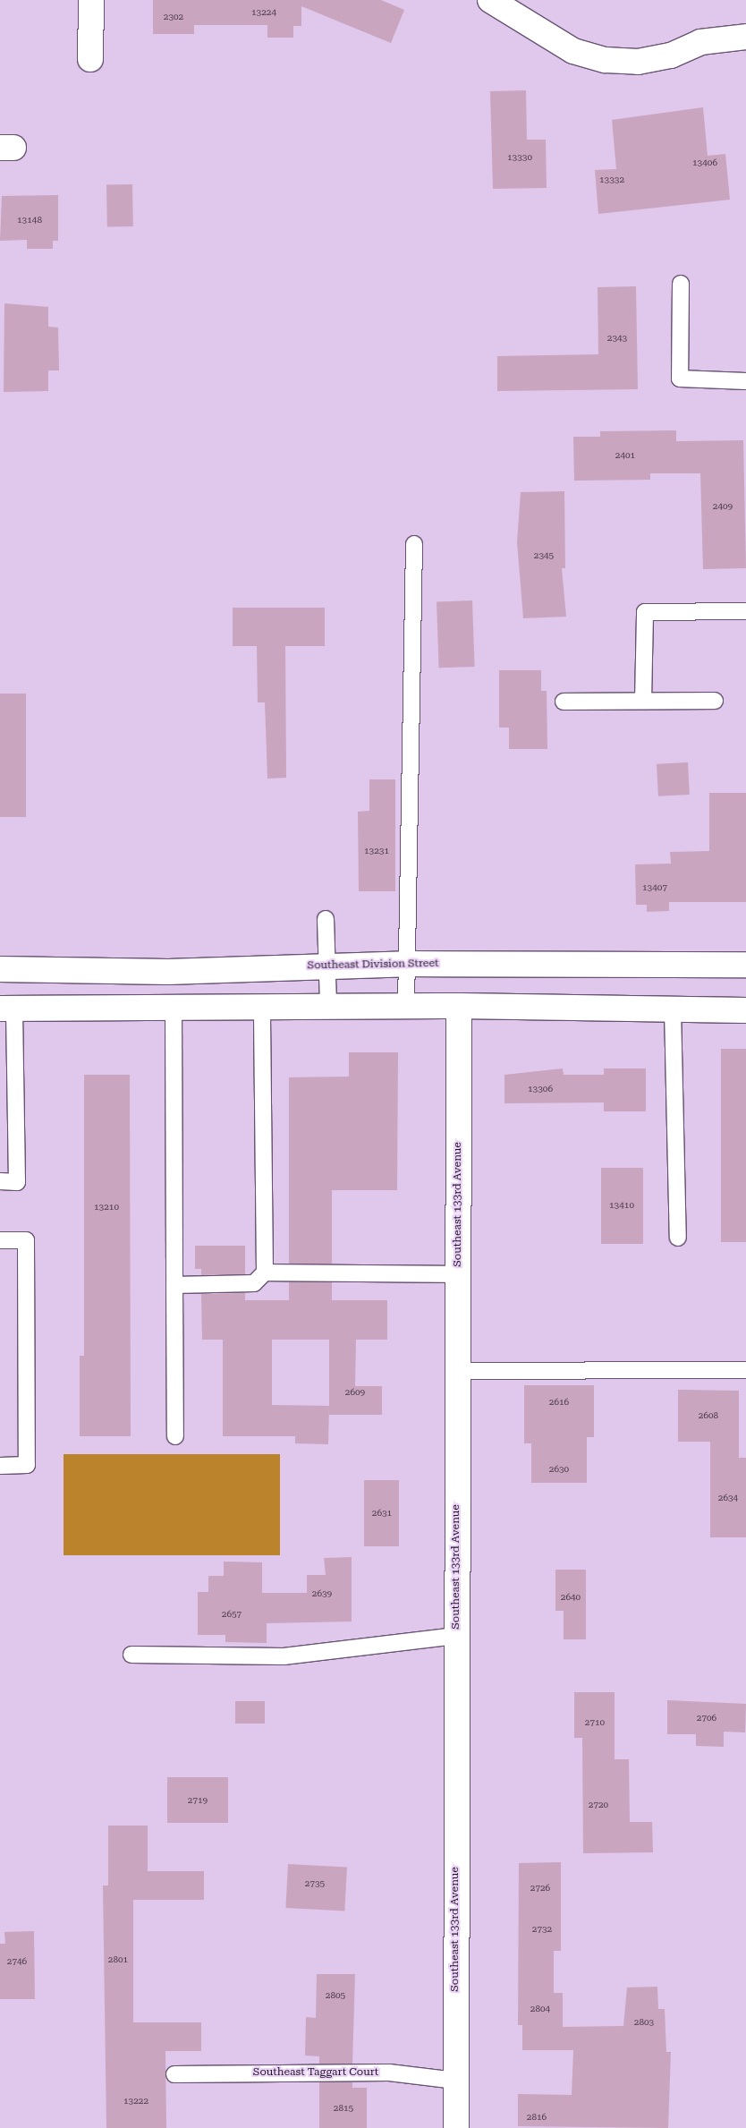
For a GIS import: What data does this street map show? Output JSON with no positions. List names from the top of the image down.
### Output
{
  "streets": {
    "main road": ["Southeast Division Street", "Southeast 133rd Avenue"],
    "lane": ["Southeast Taggart Court"]
  },
  "crossings": [
    ["Southeast 133rd Avenue", "Southeast Taggart Court"]
  ],
  "house_numbers": [
    "13224",
    "2302",
    "13330",
    "13406",
    "13332",
    "13148",
    "2343",
    "2401",
    "2409",
    "2345",
    "13231",
    "13407",
    "13306",
    "13410",
    "13210",
    "2609",
    "2616",
    "2608",
    "2630",
    "2634",
    "2631",
    "2639",
    "2640",
    "2657",
    "2706",
    "2710",
    "2719",
    "2720",
    "2735",
    "2726",
    "2732",
    "2801",
    "2746",
    "2805",
    "2804",
    "2803",
    "13222",
    "2815",
    "2816"
  ]
}
